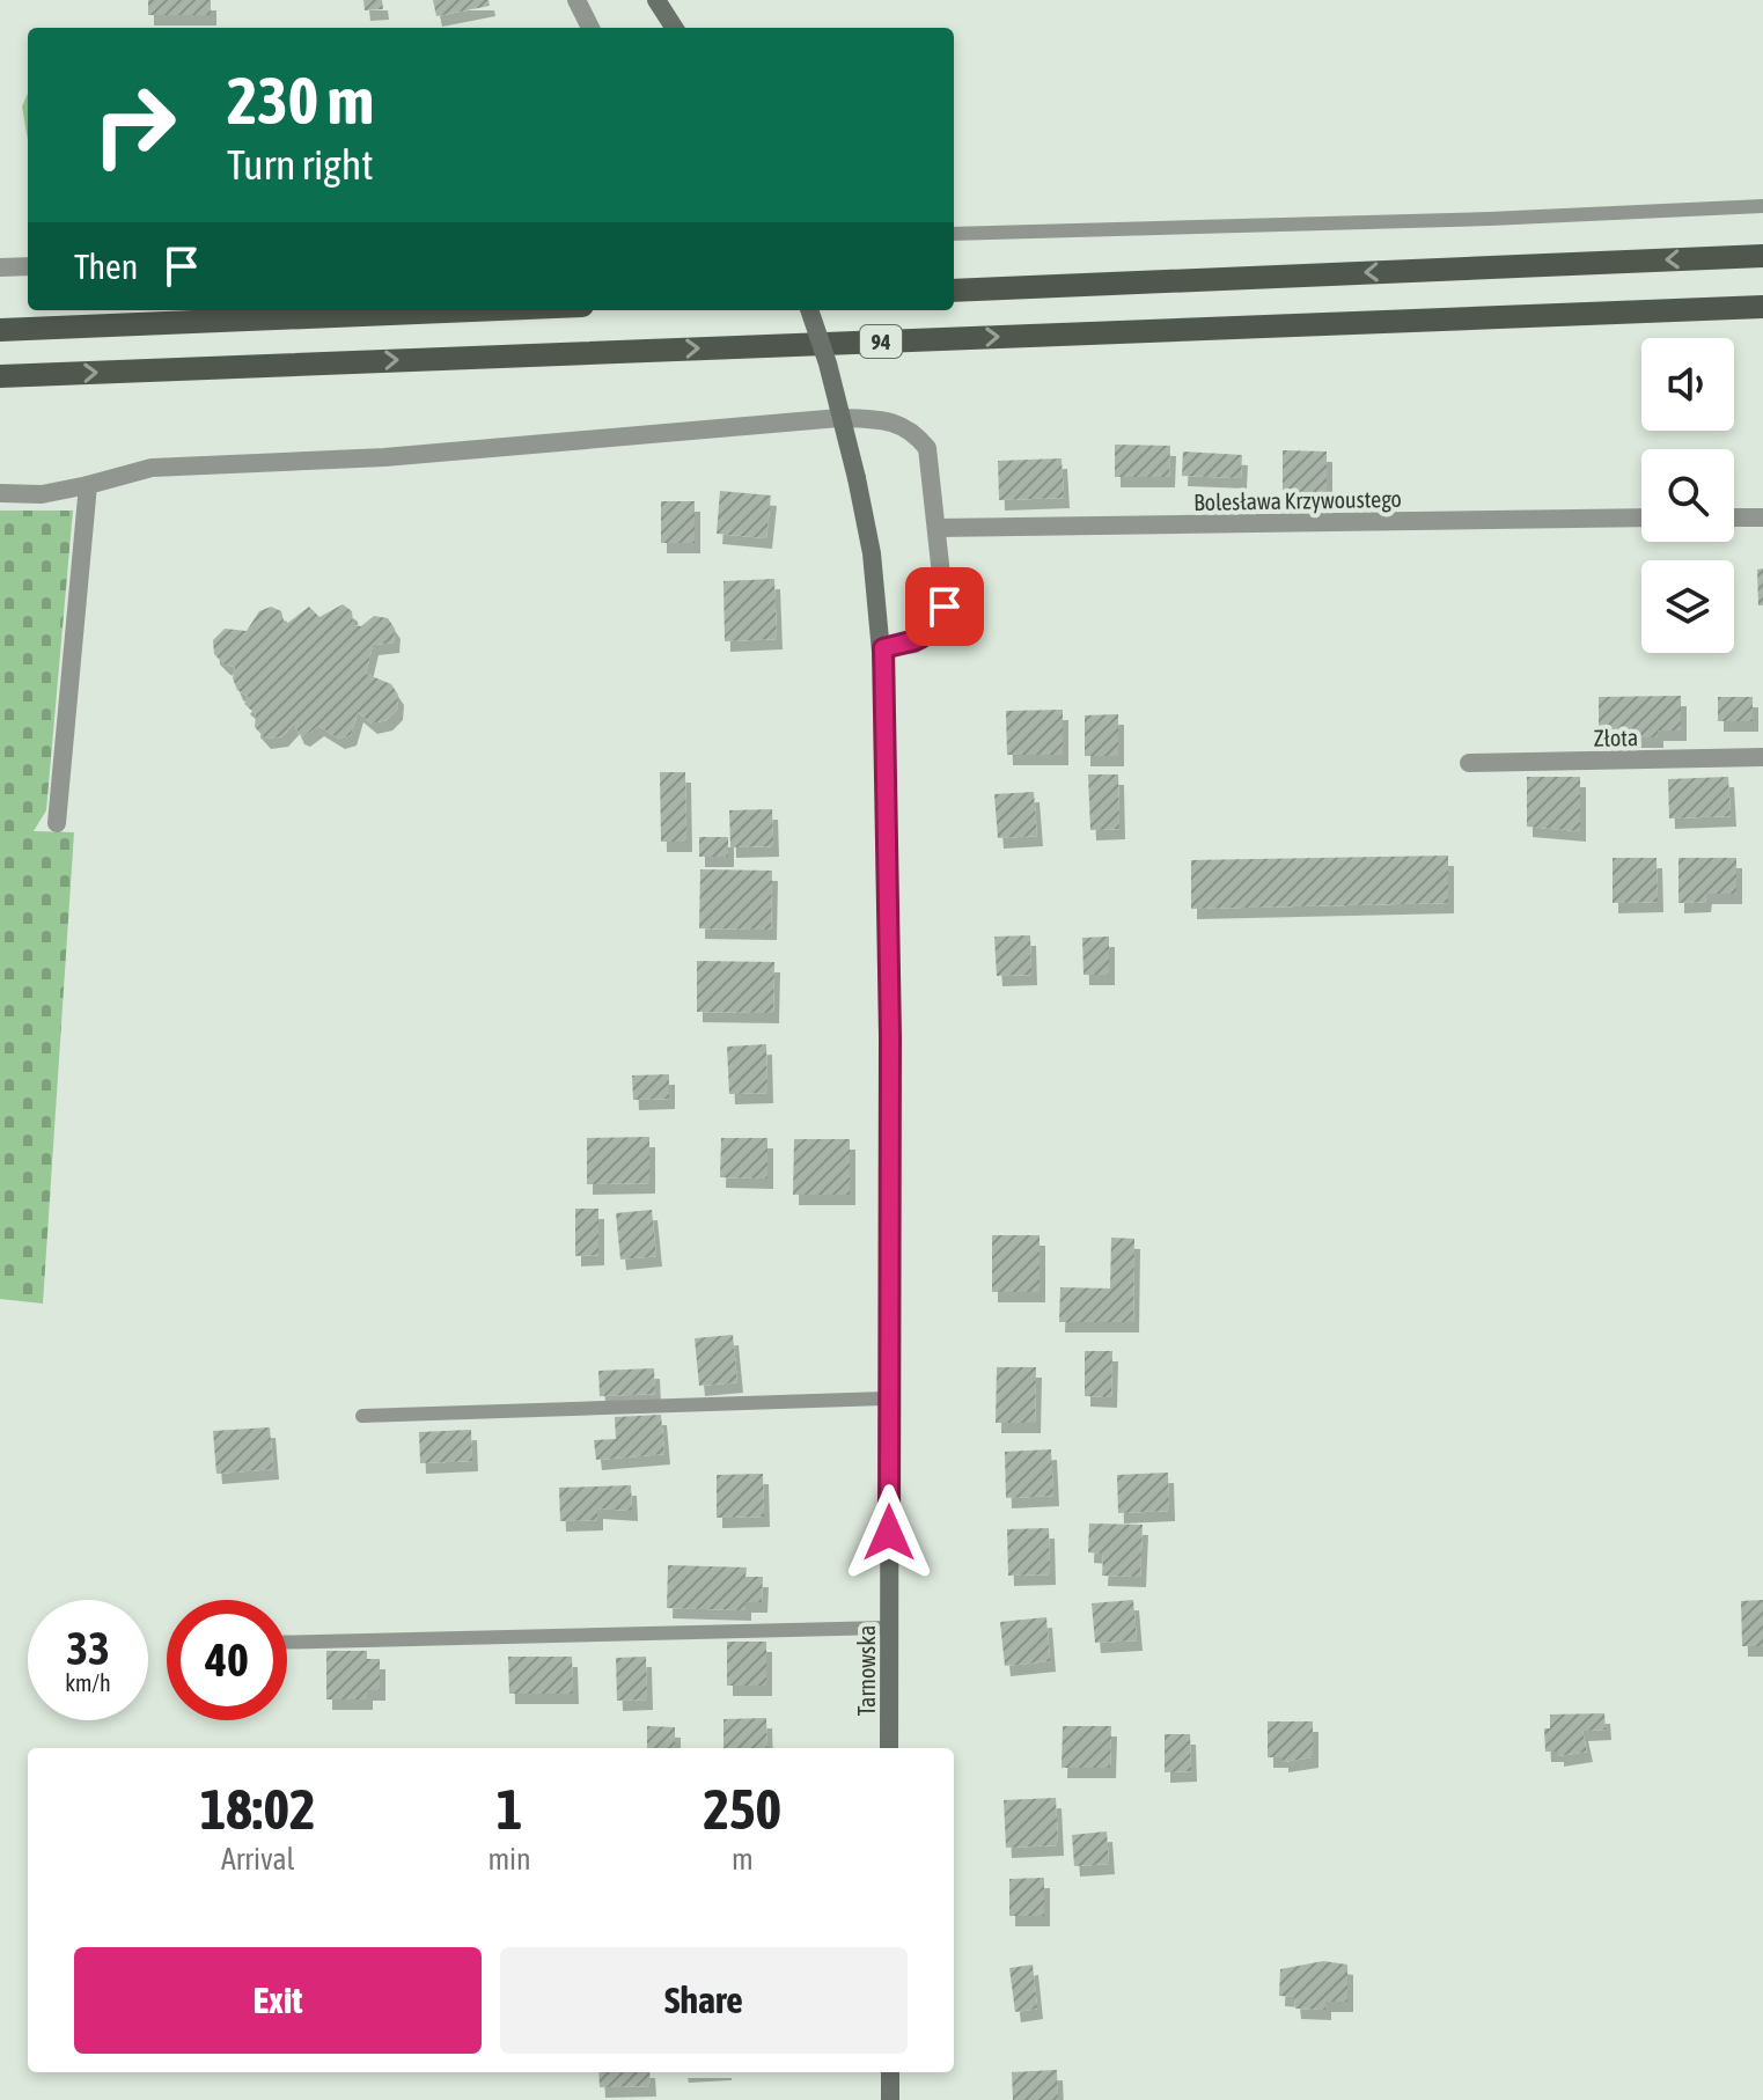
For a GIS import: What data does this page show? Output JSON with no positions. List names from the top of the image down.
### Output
{
  "streets": {
    "main road": ["94"],
    "street": ["Bolesława Krzywoustego", "Złota", "Tarnowska"]
  },
  "page": {
    "turn": ["230 m", "Turn right"],
    "then": "Then",
    "speed": "33 km/h",
    "limit": "40",
    "eta": [
      "18:02",
      "Arrival",
      "1",
      "min",
      "250",
      "m"
    ],
    "buttons": ["Exit", "Share"]
  }
}
